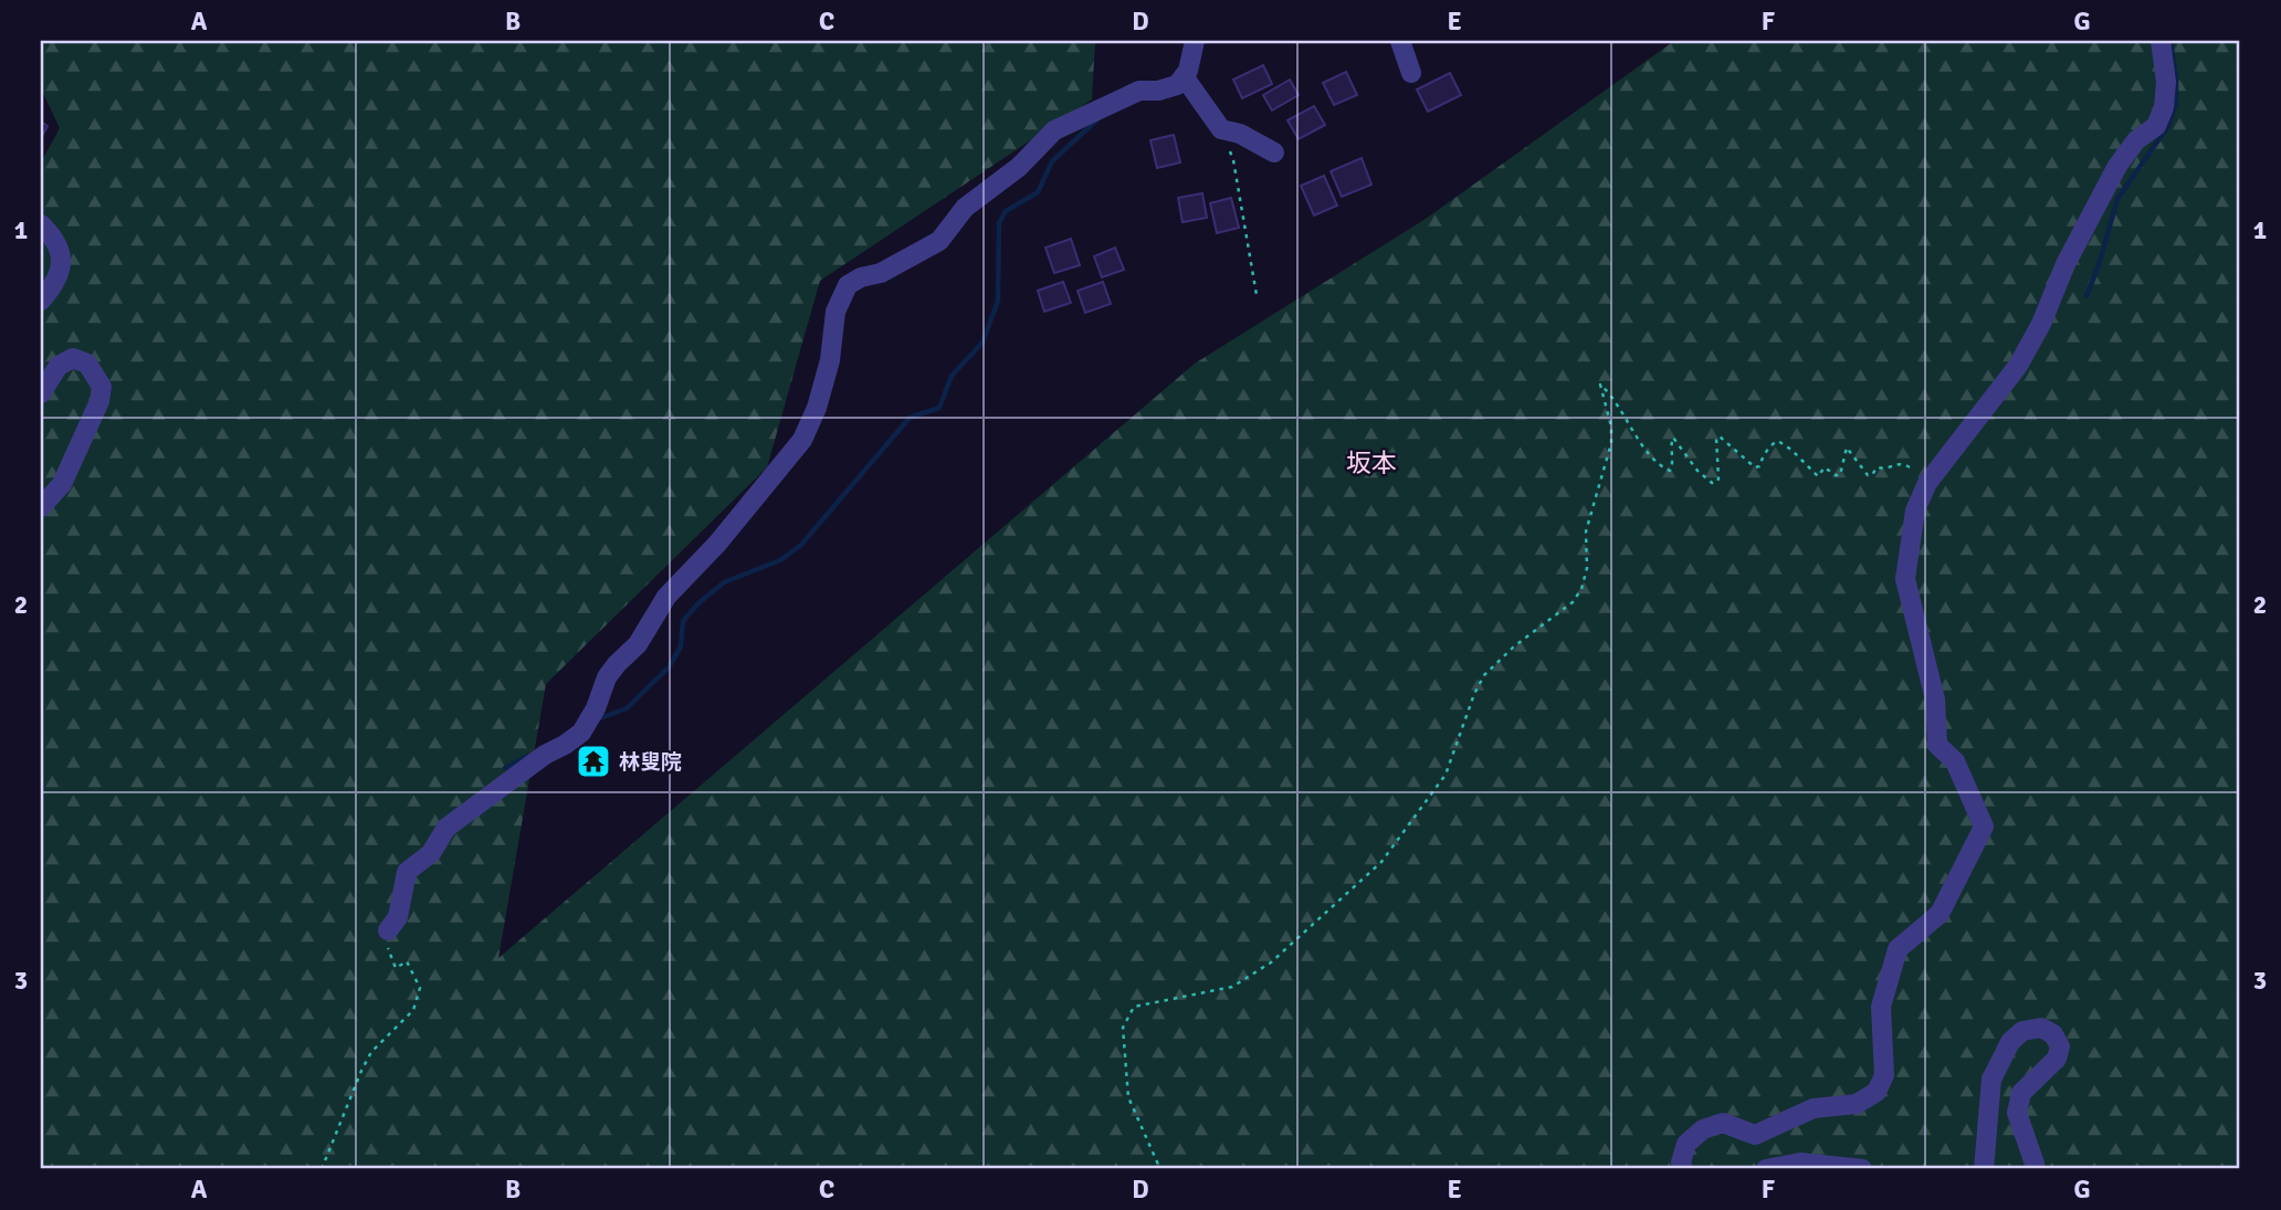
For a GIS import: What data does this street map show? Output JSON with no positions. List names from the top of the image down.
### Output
{
  "districts": ["坂本"],
  "places": {
    "temple": ["林叟院"]
  },
  "grid": {
    "columns": [
      "A",
      "B",
      "C",
      "D",
      "E",
      "F",
      "G"
    ],
    "rows": ["1", "2", "3"]
  }
}
